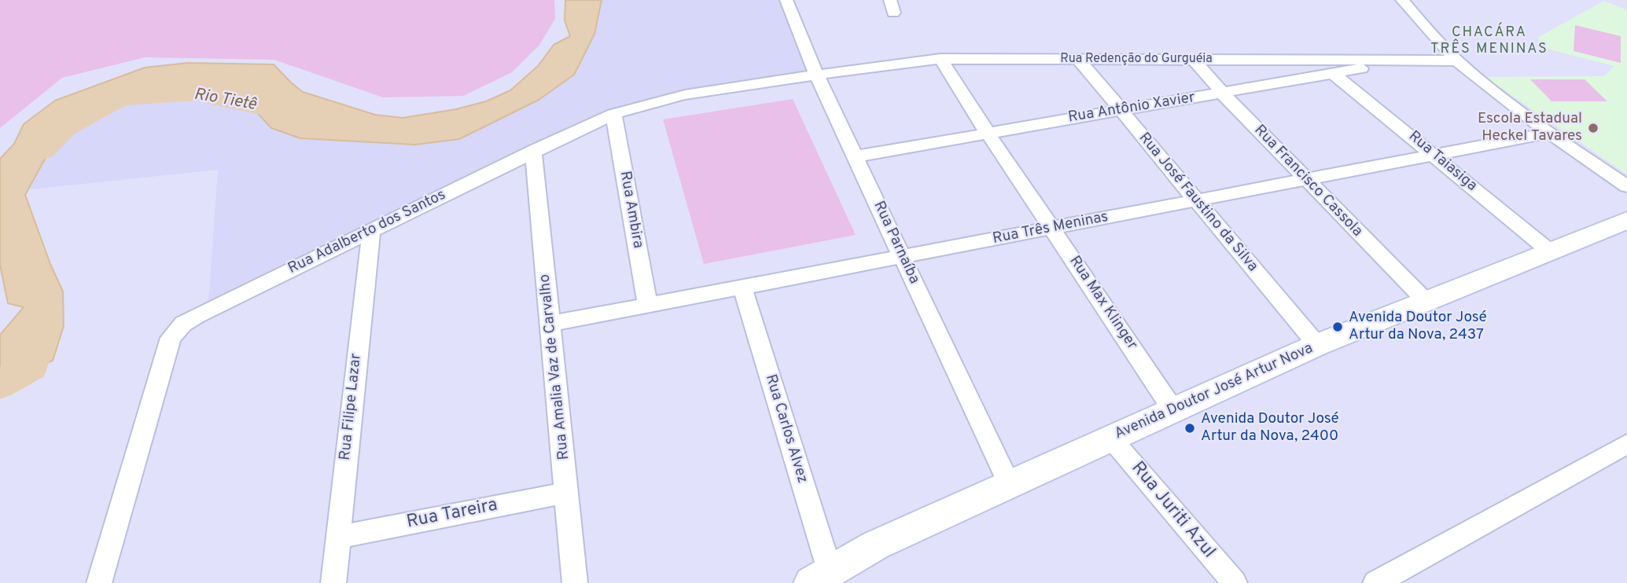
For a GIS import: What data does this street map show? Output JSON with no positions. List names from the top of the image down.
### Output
{
  "streets": {
    "main road": ["Avenida Doutor José Artur Nova"],
    "street": [
      "Rua Redenção do Gurguéia",
      "Rua Antônio Xavier",
      "Rua Taiasiga",
      "Rua Francisco Cassola",
      "Rua José Faustino da Silva",
      "Rua Ambira",
      "Rua Três Meninas",
      "Rua Adalberto dos Santos",
      "Rua Parnaíba",
      "Rua Max Klinger",
      "Rua Amalia Vaz de Carvalho",
      "Rua Filipe Lazar",
      "Rua Carlos Alvez",
      "Rua Juriti Azul",
      "Rua Tareira"
    ]
  },
  "crossings": [
    ["Rua Redenção do Gurguéia", "Rua Antônio Xavier"],
    ["Rua Redenção do Gurguéia", "Rua Francisco Cassola"],
    ["Rua Redenção do Gurguéia", "Rua José Faustino da Silva"],
    ["Rua Redenção do Gurguéia", "Rua Adalberto dos Santos"],
    ["Rua Redenção do Gurguéia", "Rua Parnaíba"],
    ["Rua Redenção do Gurguéia", "Rua Max Klinger"],
    ["Rua Antônio Xavier", "Rua Taiasiga"],
    ["Rua Antônio Xavier", "Rua Francisco Cassola"],
    ["Rua Antônio Xavier", "Rua José Faustino da Silva"],
    ["Rua Antônio Xavier", "Rua Parnaíba"],
    ["Rua Antônio Xavier", "Rua Max Klinger"],
    ["Rua Taiasiga", "Rua Três Meninas"],
    ["Rua Taiasiga", "Avenida Doutor José Artur Nova"],
    ["Rua Francisco Cassola", "Rua Três Meninas"],
    ["Rua Francisco Cassola", "Avenida Doutor José Artur Nova"],
    ["Rua José Faustino da Silva", "Rua Três Meninas"],
    ["Rua José Faustino da Silva", "Avenida Doutor José Artur Nova"],
    ["Rua Ambira", "Rua Três Meninas"],
    ["Rua Ambira", "Rua Adalberto dos Santos"],
    ["Rua Três Meninas", "Rua Parnaíba"],
    ["Rua Três Meninas", "Rua Max Klinger"],
    ["Rua Três Meninas", "Rua Amalia Vaz de Carvalho"],
    ["Rua Três Meninas", "Rua Carlos Alvez"],
    ["Rua Adalberto dos Santos", "Rua Parnaíba"],
    ["Rua Adalberto dos Santos", "Rua Amalia Vaz de Carvalho"],
    ["Rua Adalberto dos Santos", "Rua Filipe Lazar"],
    ["Rua Parnaíba", "Avenida Doutor José Artur Nova"],
    ["Rua Max Klinger", "Avenida Doutor José Artur Nova"],
    ["Rua Amalia Vaz de Carvalho", "Rua Tareira"],
    ["Avenida Doutor José Artur Nova", "Rua Carlos Alvez"],
    ["Avenida Doutor José Artur Nova", "Rua Juriti Azul"],
    ["Rua Filipe Lazar", "Rua Tareira"]
  ],
  "districts": ["CHACÁRA TRÊS MENINAS"],
  "water": ["Rio Tietê"],
  "places": ["Escola Estadual Heckel Tavares", "Avenida Doutor José Artur da Nova, 2437", "Avenida Doutor José Artur da Nova, 2400"]
}
